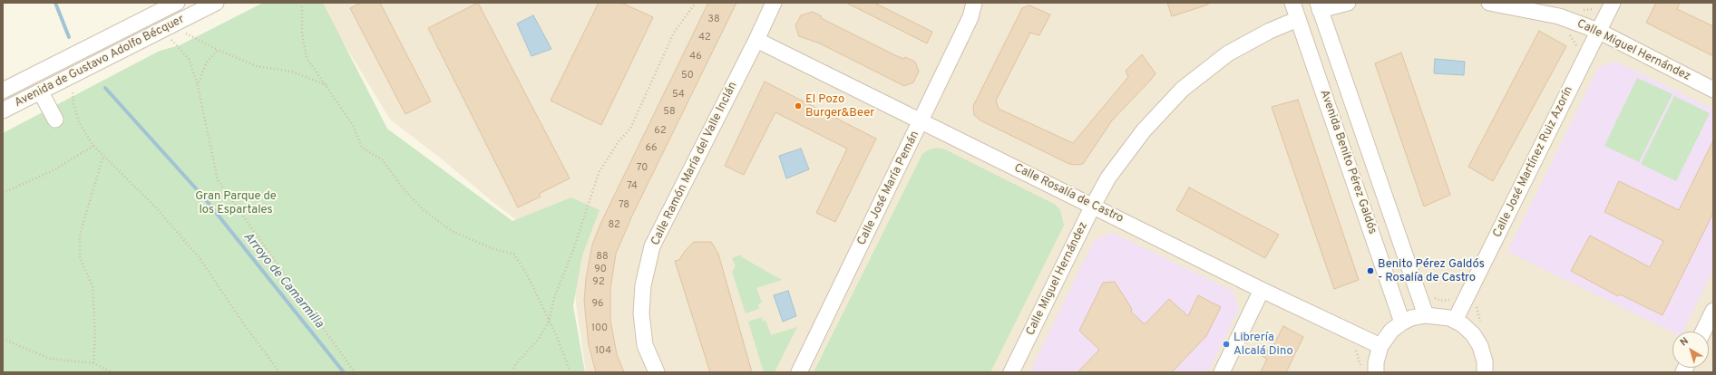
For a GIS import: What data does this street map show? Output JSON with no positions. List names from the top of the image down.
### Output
{
  "streets": {
    "street": [
      "Calle Miguel Hernández",
      "Avenida de Gustavo Adolfo Bécquer",
      "Avenida Benito Pérez Galdós",
      "Calle José Martínez Ruiz Azorín",
      "Calle Ramón María del Valle Inclán",
      "Calle José María Pemán",
      "Calle Rosalía de Castro"
    ]
  },
  "crossings": [
    ["Calle Miguel Hernández", "Avenida Benito Pérez Galdós"],
    ["Calle Miguel Hernández", "Calle José Martínez Ruiz Azorín"],
    ["Calle Miguel Hernández", "Calle Rosalía de Castro"],
    ["Calle Ramón María del Valle Inclán", "Calle Rosalía de Castro"],
    ["Calle José María Pemán", "Calle Rosalía de Castro"]
  ],
  "water": ["Arroyo de Camarmilla"],
  "parks": ["Gran Parque de los Espartales"],
  "places": ["El Pozo Burger&Beer", "Benito Pérez Galdós - Rosalía de Castro", "Librería Alcalá Dino"],
  "house_numbers": [
    "38",
    "42",
    "46",
    "50",
    "54",
    "58",
    "62",
    "66",
    "70",
    "74",
    "78",
    "82",
    "88",
    "90",
    "92",
    "96",
    "100",
    "104"
  ],
  "north": "top left"
}
